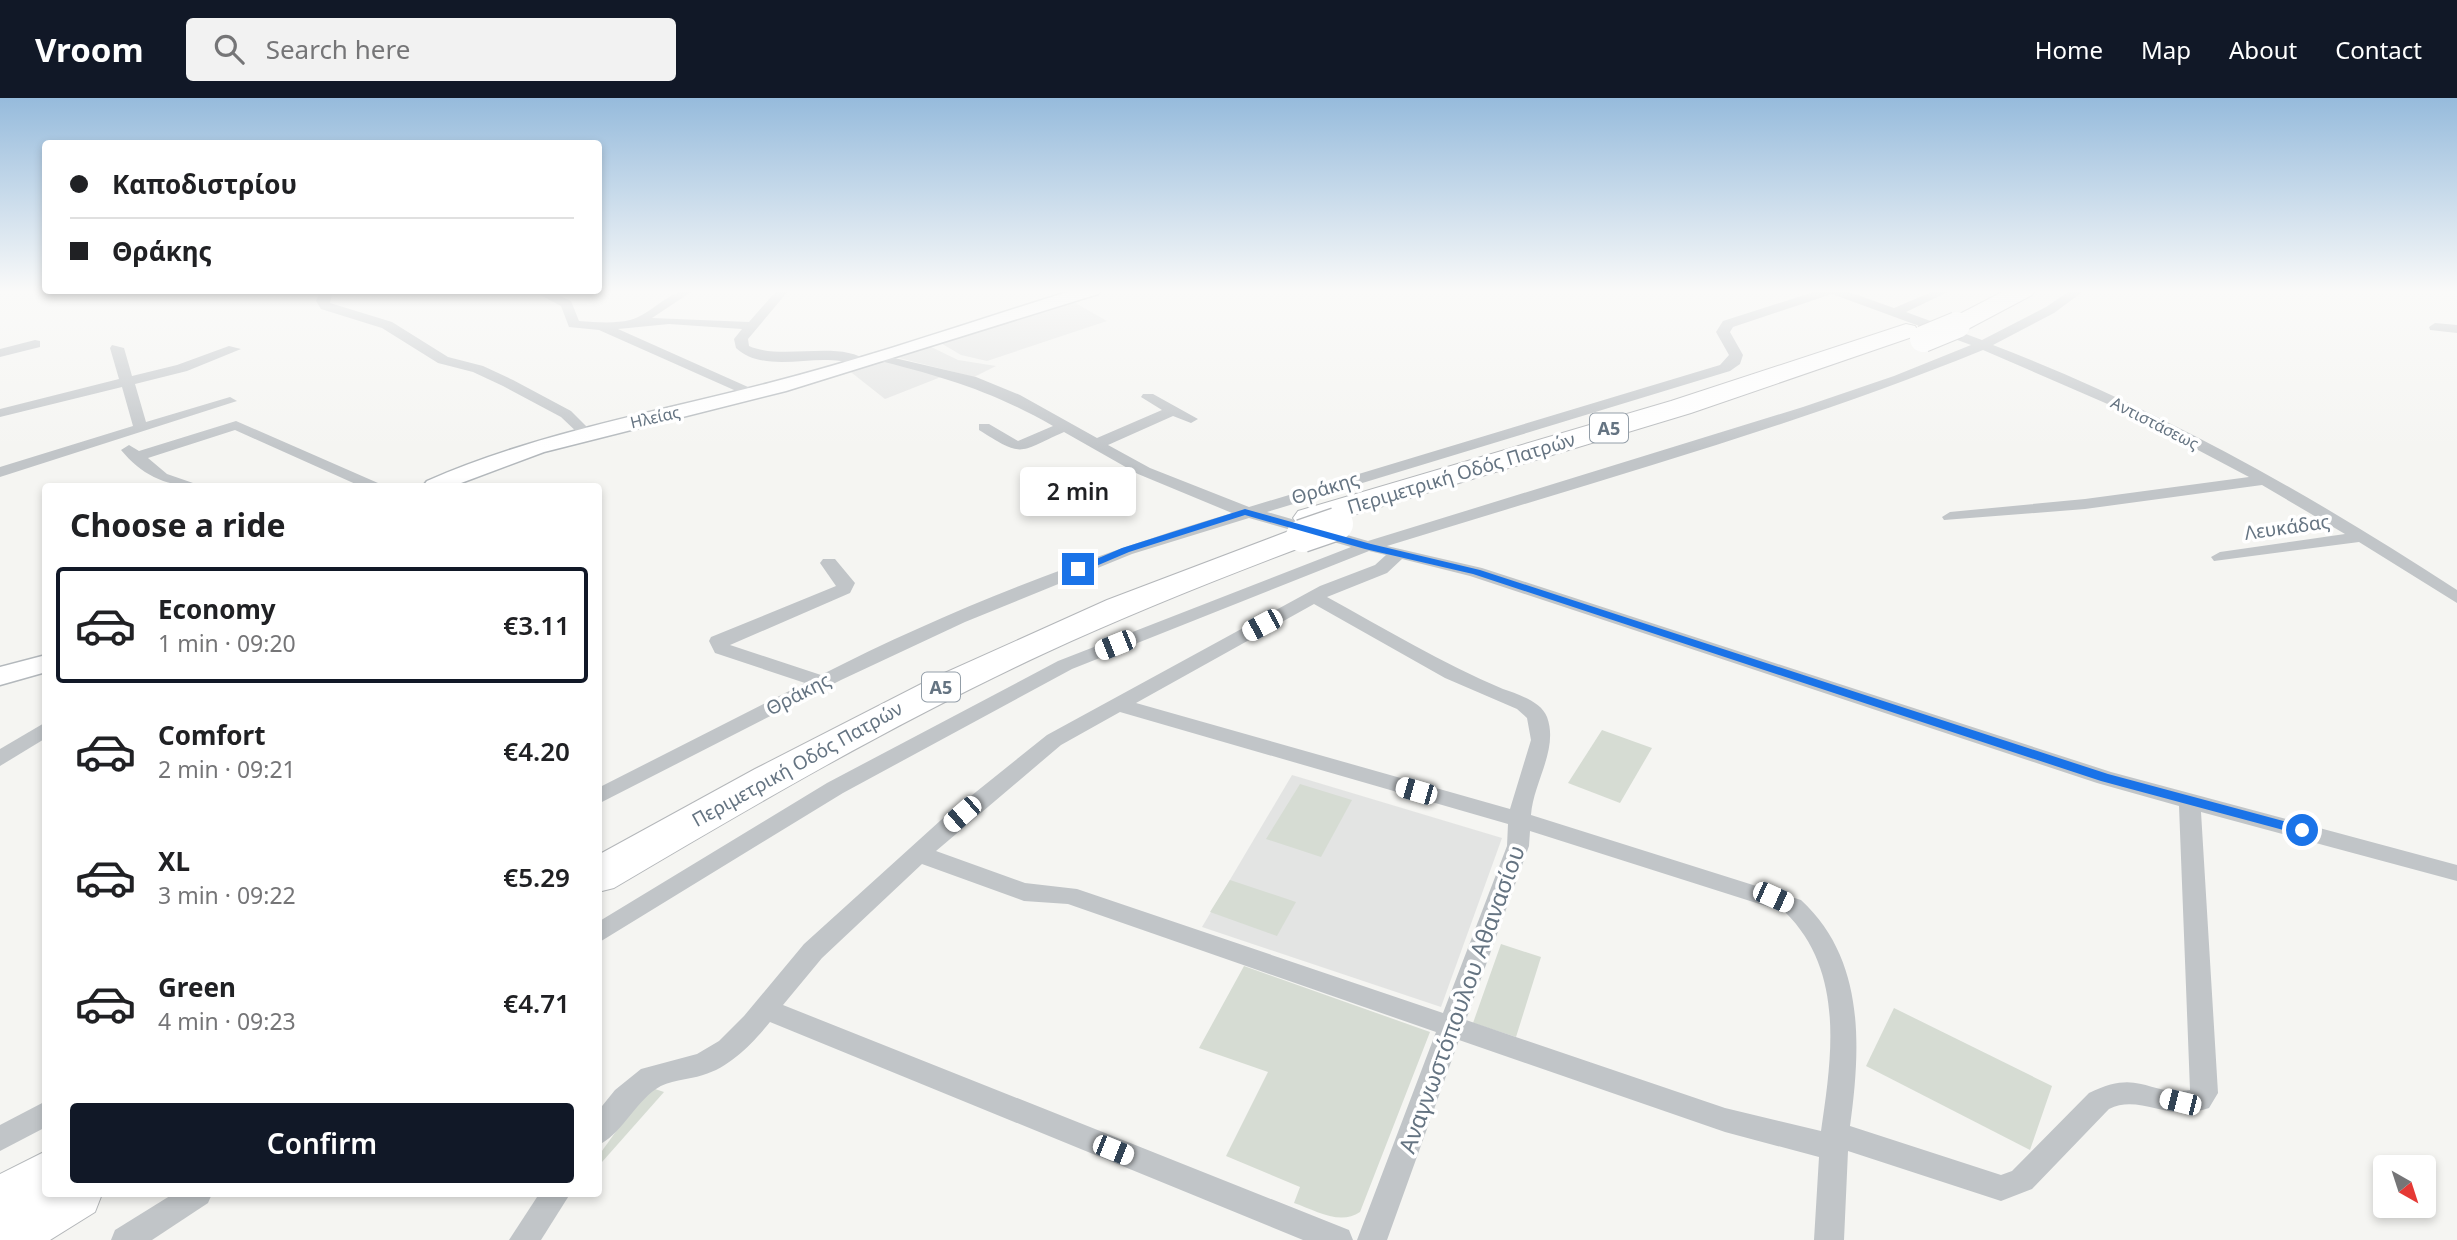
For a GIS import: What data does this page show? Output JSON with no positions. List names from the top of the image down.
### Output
{
  "streets": {
    "highway": ["Α5", "Περιμετρική Οδός Πατρών"],
    "main road": ["Ηλείας"],
    "street": [
      "Αντιστάσεως",
      "Θράκης",
      "Λευκάδας",
      "Αναγνωστόπουλου Αθανασίου"
    ]
  },
  "crossings": [
    ["Αντιστάσεως", "Λευκάδας"]
  ],
  "north": "bottom right",
  "page": {
    "header": "Vroom",
    "search": "Search here",
    "nav": [
      "Home",
      "Map",
      "About",
      "Contact"
    ],
    "banner": ["Καποδιστρίου", "Θράκης"],
    "bubble": "2 min",
    "heading": "Choose a ride",
    "list": [
      {
        "name": "Economy",
        "note": "1 min · 09:20",
        "value": "€3.11"
      },
      {
        "name": "Comfort",
        "note": "2 min · 09:21",
        "value": "€4.20"
      },
      {
        "name": "XL",
        "note": "3 min · 09:22",
        "value": "€5.29"
      },
      {
        "name": "Green",
        "note": "4 min · 09:23",
        "value": "€4.71"
      }
    ],
    "buttons": "Confirm"
  }
}
